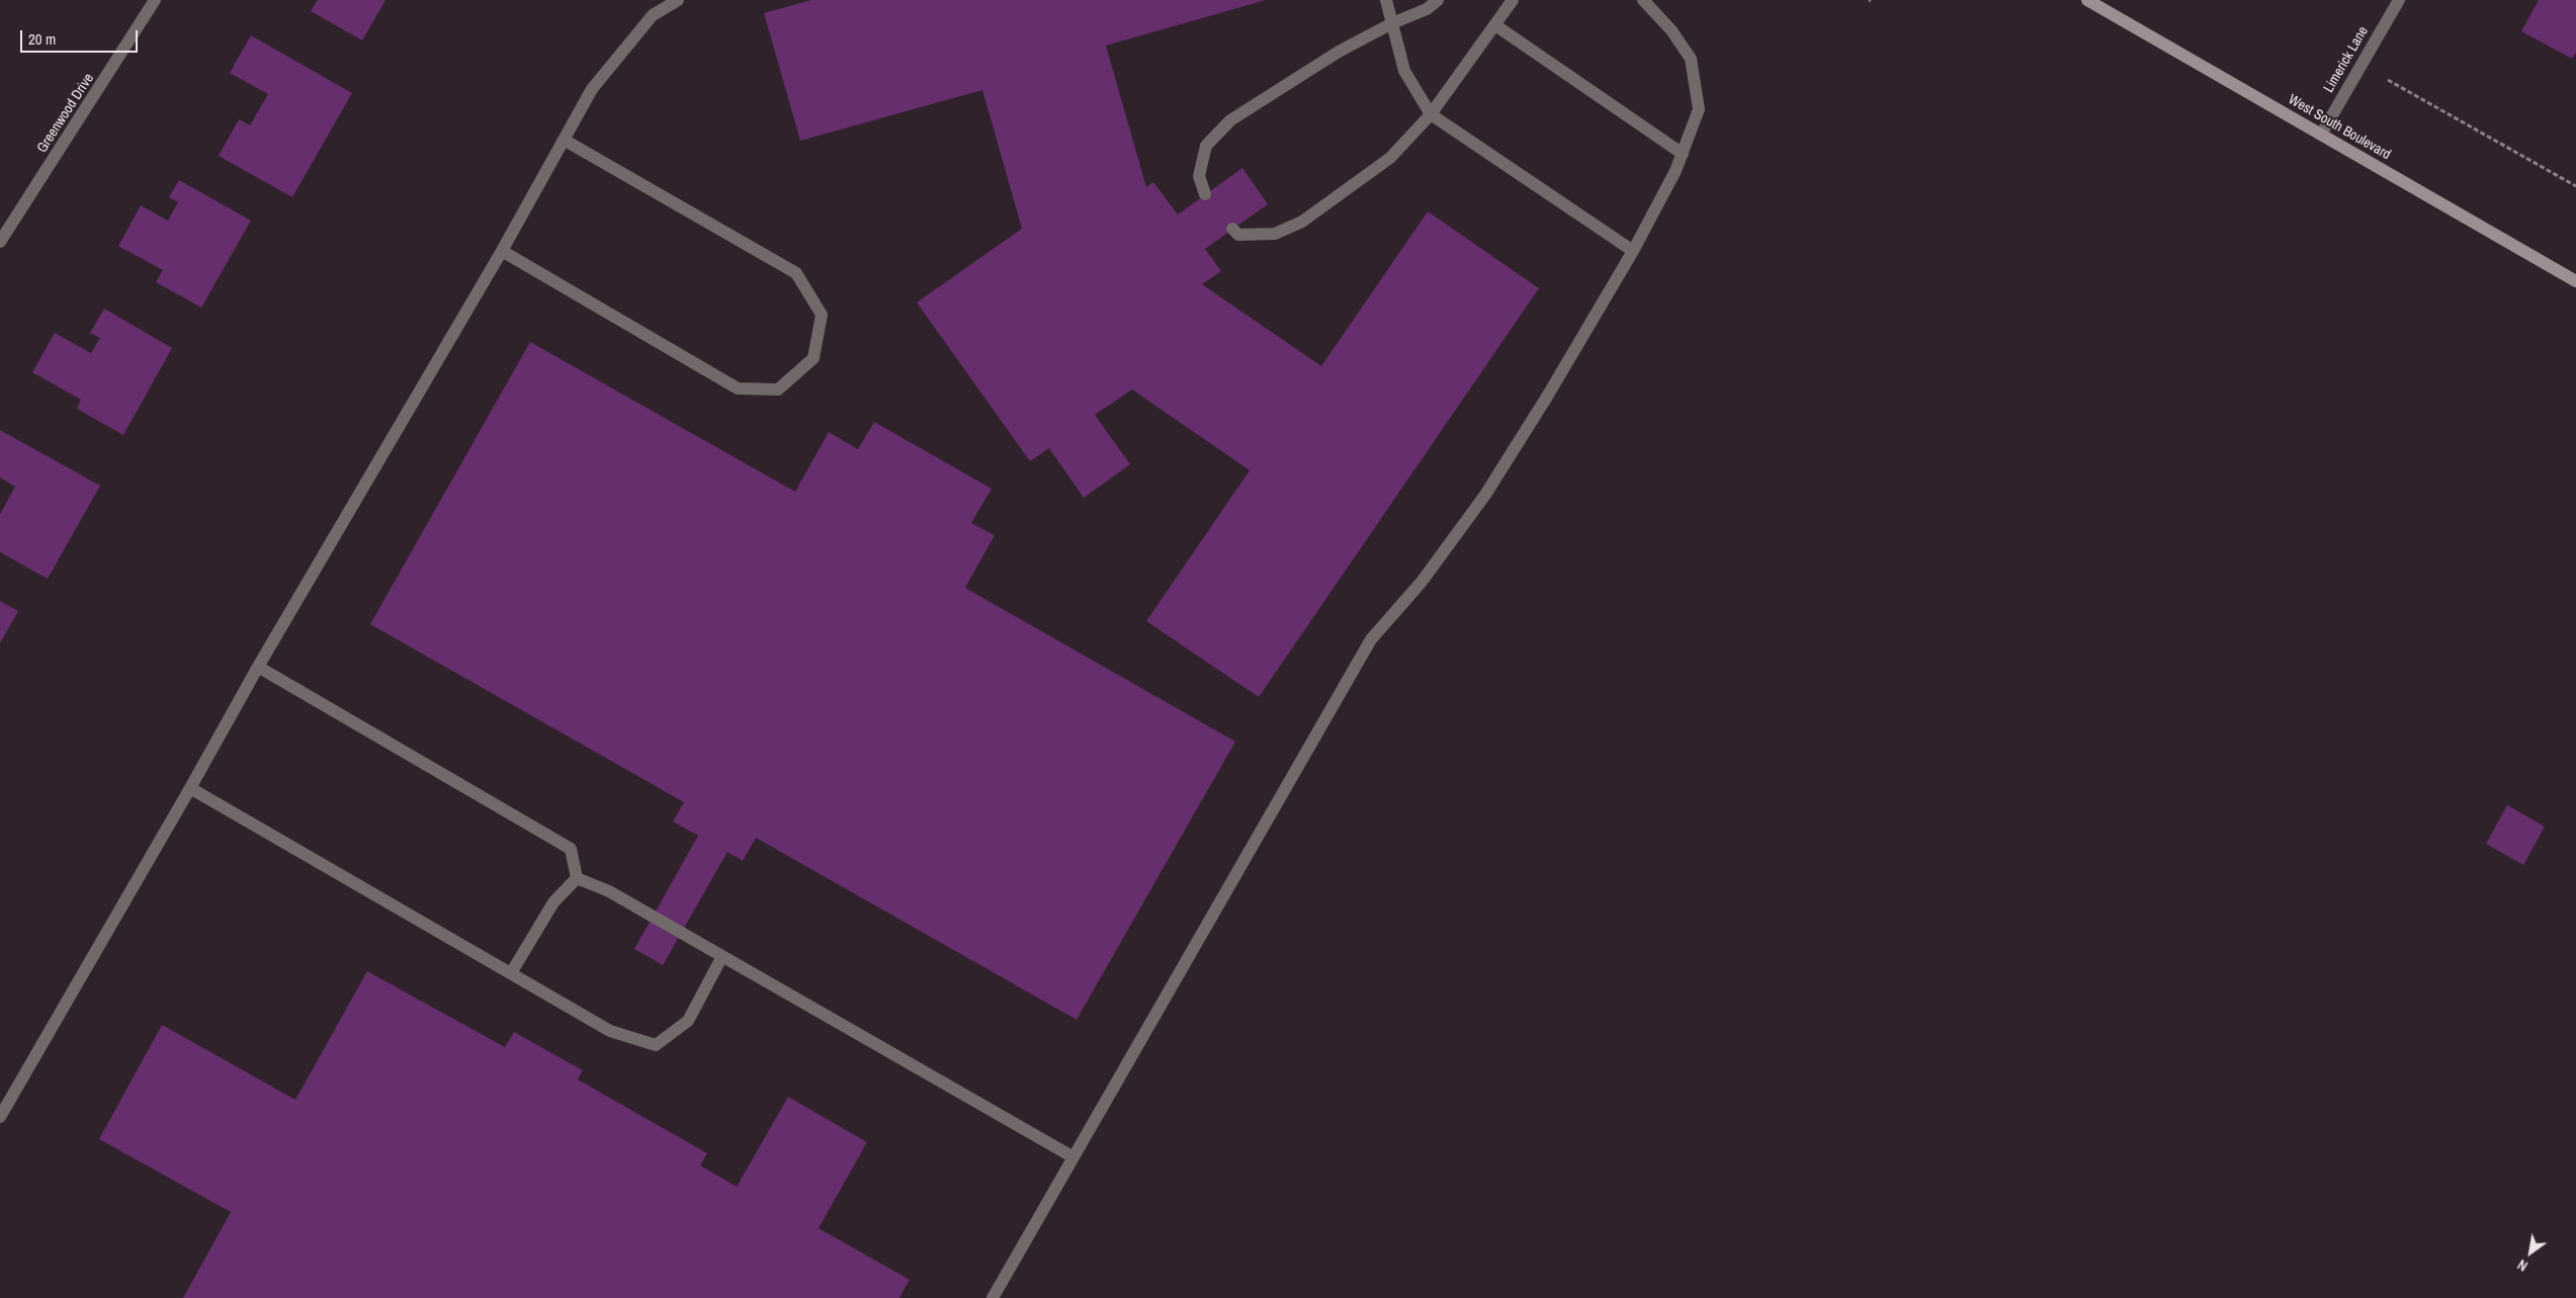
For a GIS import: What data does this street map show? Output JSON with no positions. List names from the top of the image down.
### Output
{
  "streets": {
    "main road": ["West South Boulevard"],
    "street": ["Limerick Lane", "Greenwood Drive"]
  },
  "crossings": [
    ["Limerick Lane", "West South Boulevard"]
  ],
  "scale_bar": "20 m",
  "north": "bottom left"
}
